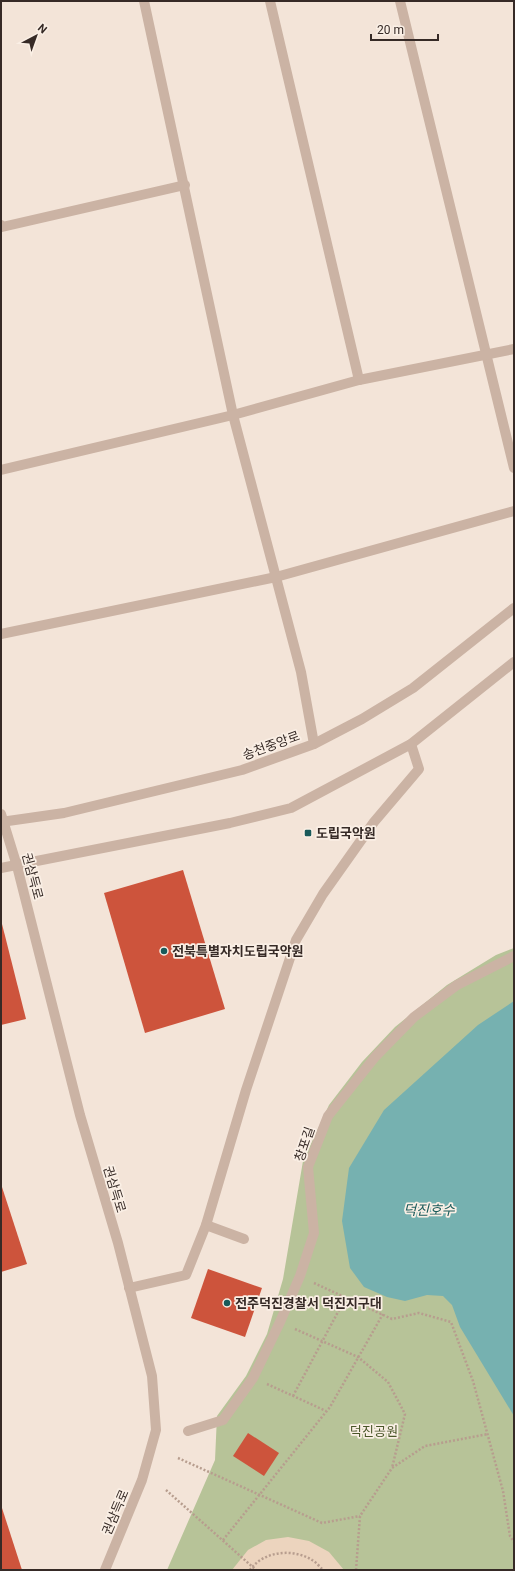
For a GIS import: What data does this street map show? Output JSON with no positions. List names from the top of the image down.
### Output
{
  "streets": {
    "street": ["송천중앙로", "권삼득로", "창포길"]
  },
  "crossings": [
    ["송천중앙로", "권삼득로"]
  ],
  "water": ["덕진호수"],
  "parks": ["덕진공원"],
  "places": {
    "transit": ["도립국악원"],
    "other": ["전북특별자치도립국악원", "전주덕진경찰서 덕진지구대"]
  },
  "scale_bar": "20 m",
  "north": "top right"
}
